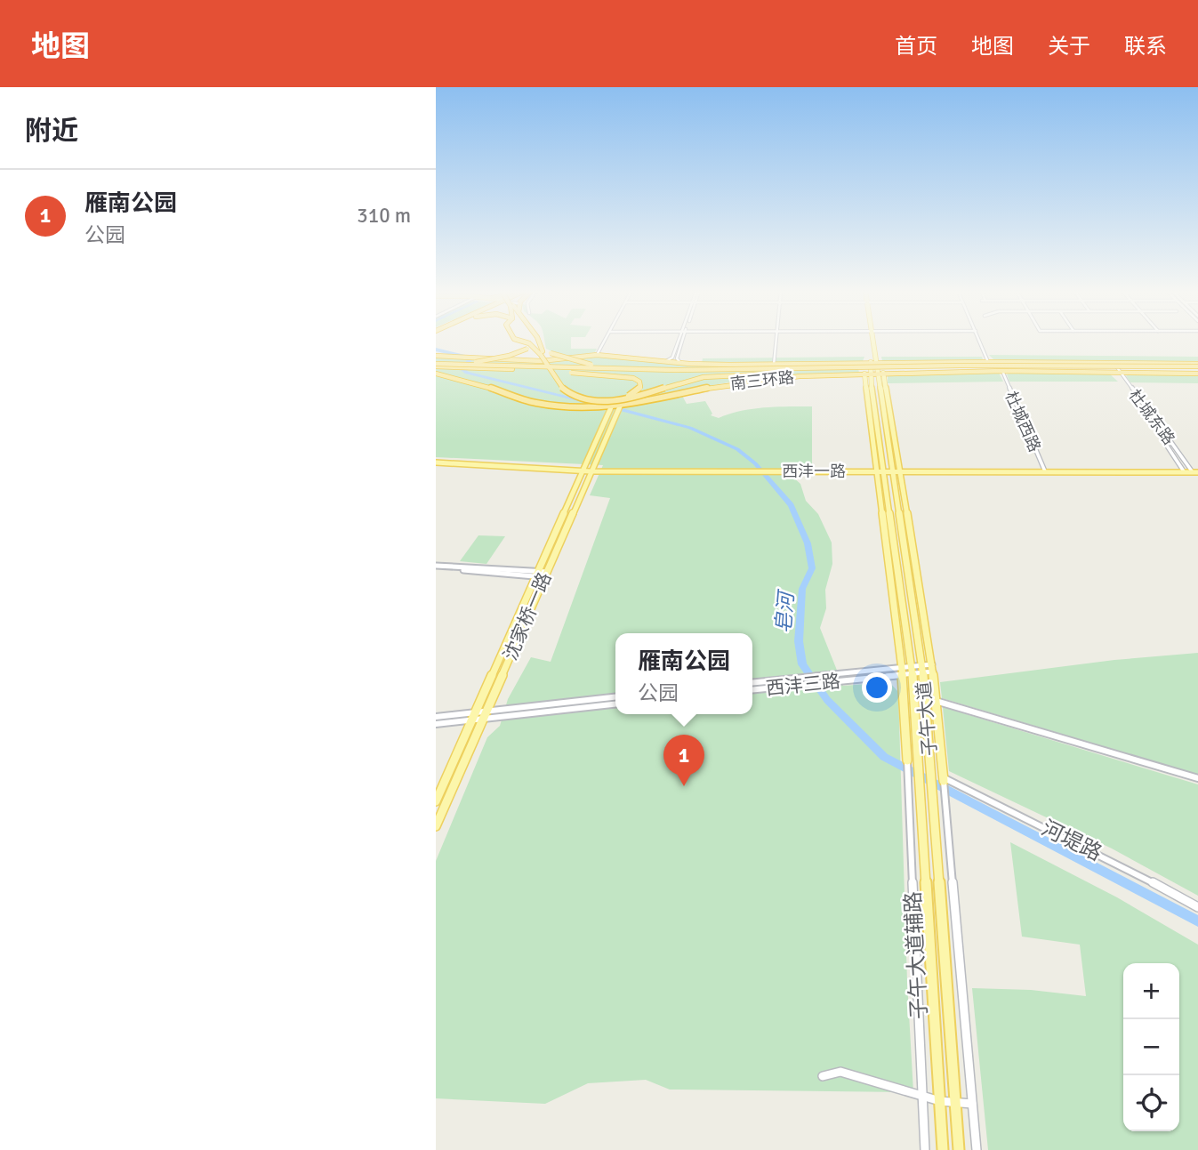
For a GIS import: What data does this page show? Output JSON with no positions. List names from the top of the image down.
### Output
{
  "streets": {
    "highway": ["南三环路"],
    "main road": ["西沣一路", "沈家桥一路", "子午大道"],
    "street": [
      "杜城东路",
      "杜城西路",
      "西沣三路",
      "河堤路",
      "子午大道辅路"
    ]
  },
  "crossings": [
    ["南三环路", "杜城东路"],
    ["南三环路", "杜城西路"],
    ["南三环路", "沈家桥一路"],
    ["南三环路", "子午大道"],
    ["杜城东路", "西沣一路"],
    ["杜城西路", "西沣一路"],
    ["西沣一路", "沈家桥一路"],
    ["西沣一路", "子午大道"],
    ["西沣三路", "子午大道"],
    ["河堤路", "子午大道辅路"]
  ],
  "water": ["皂河"],
  "page": {
    "header": "地图",
    "nav": [
      "首页",
      "地图",
      "关于",
      "联系"
    ],
    "heading": "附近",
    "list": [
      {
        "mark": "1",
        "name": "雁南公园",
        "note": "公园",
        "value": "310 m"
      }
    ],
    "popup": ["雁南公园", "公园"],
    "pins": "1",
    "map_buttons": ["+", "−"]
  }
}
